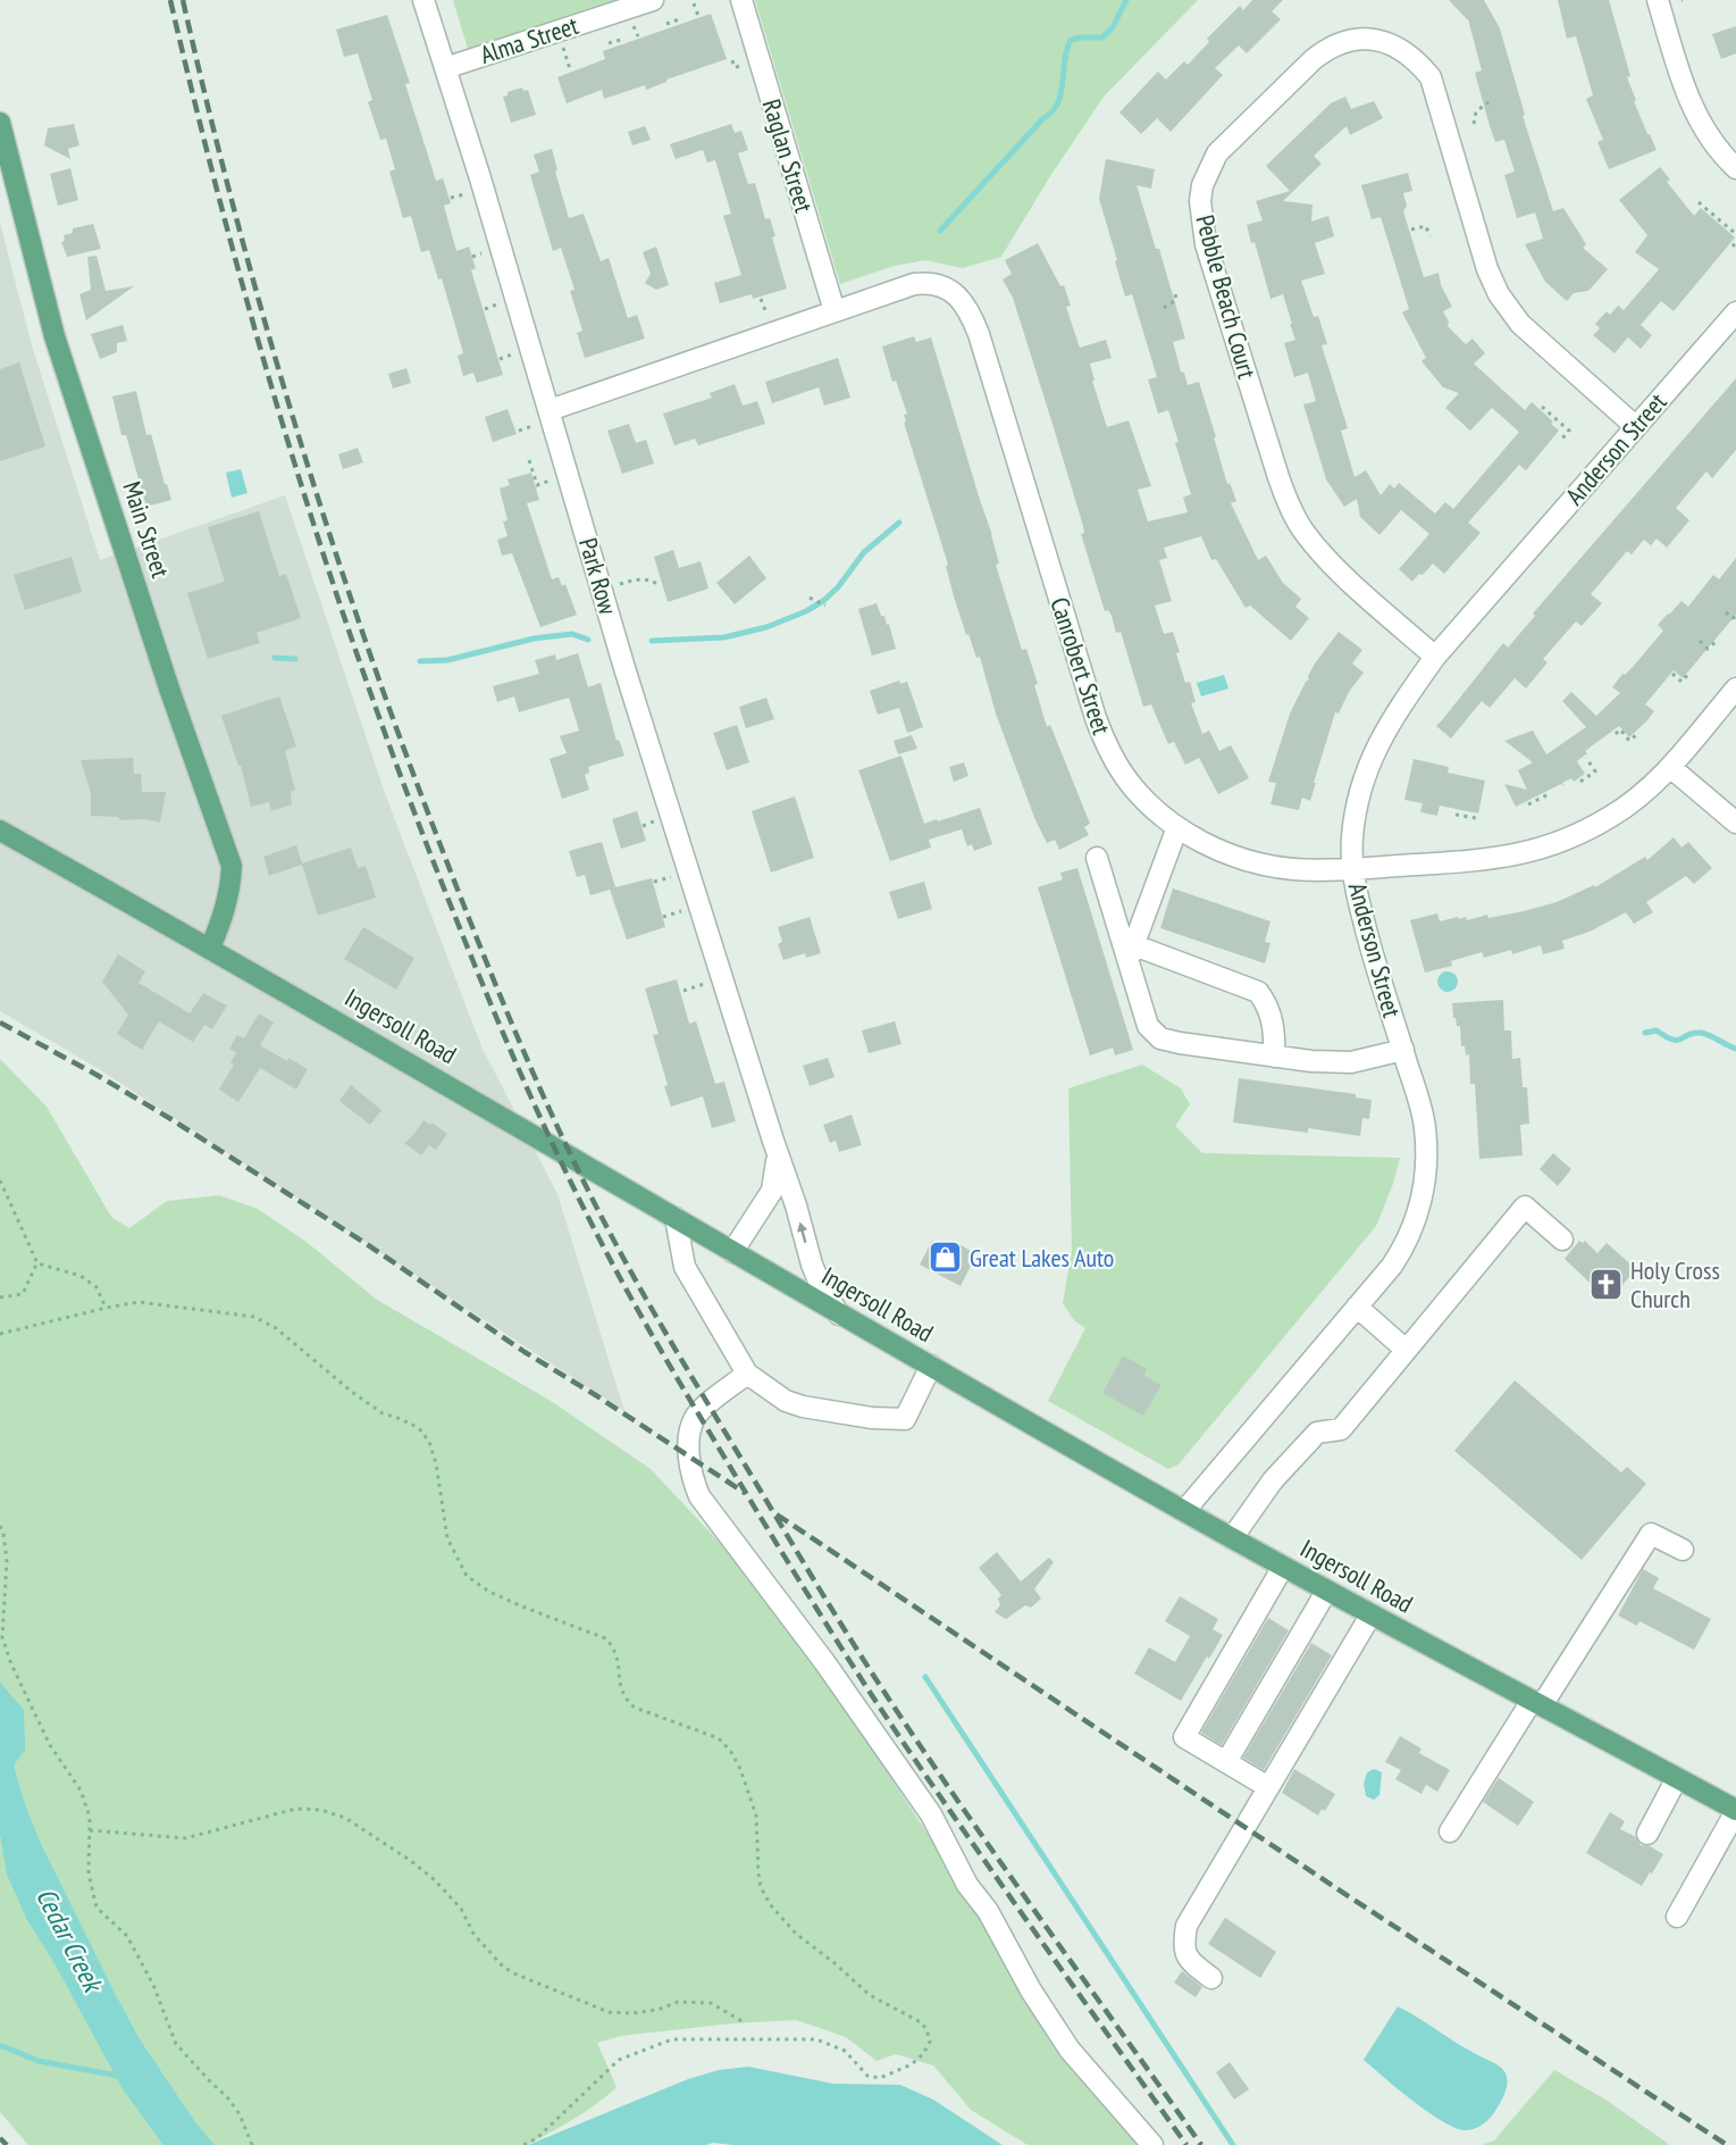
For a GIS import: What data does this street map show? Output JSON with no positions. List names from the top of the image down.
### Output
{
  "streets": {
    "main road": ["Main Street", "Ingersoll Road"],
    "street": [
      "Alma Street",
      "Raglan Street",
      "Pebble Beach Court",
      "Anderson Street",
      "Park Row",
      "Canrobert Street"
    ]
  },
  "crossings": [
    ["Alma Street", "Park Row"],
    ["Raglan Street", "Canrobert Street"],
    ["Pebble Beach Court", "Anderson Street"],
    ["Anderson Street", "Canrobert Street"],
    ["Anderson Street", "Ingersoll Road"],
    ["Main Street", "Ingersoll Road"],
    ["Park Row", "Canrobert Street"],
    ["Park Row", "Ingersoll Road"]
  ],
  "water": ["Cedar Creek"],
  "places": {
    "shop": ["Great Lakes Auto"],
    "church": ["Holy Cross Church"]
  }
}
